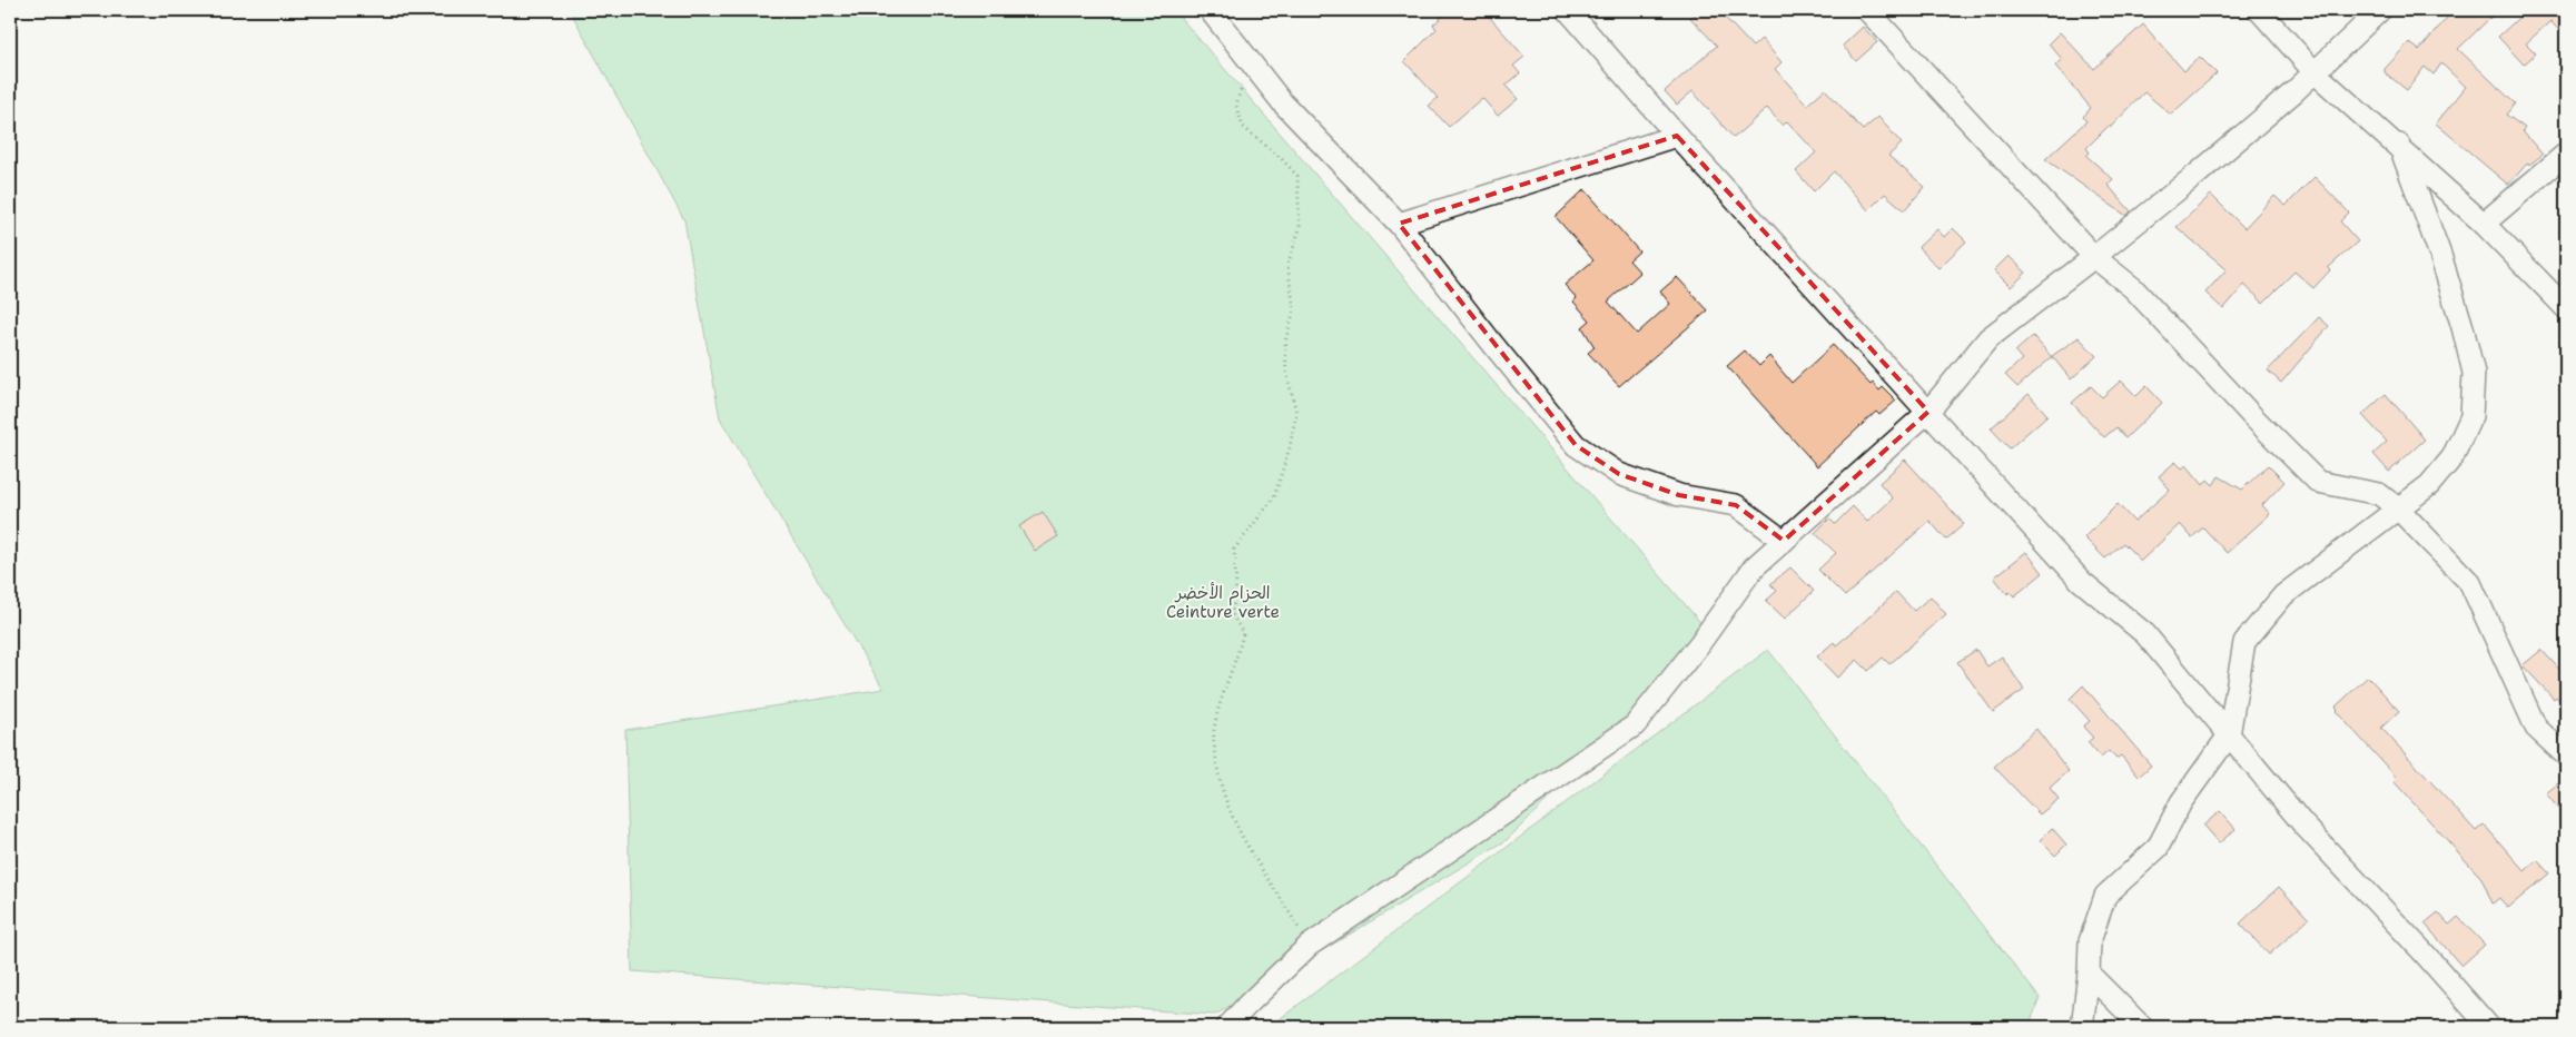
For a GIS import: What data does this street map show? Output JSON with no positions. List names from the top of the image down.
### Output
{
  "parks": ["الحزام الأخضر Ceinture verte"]
}
